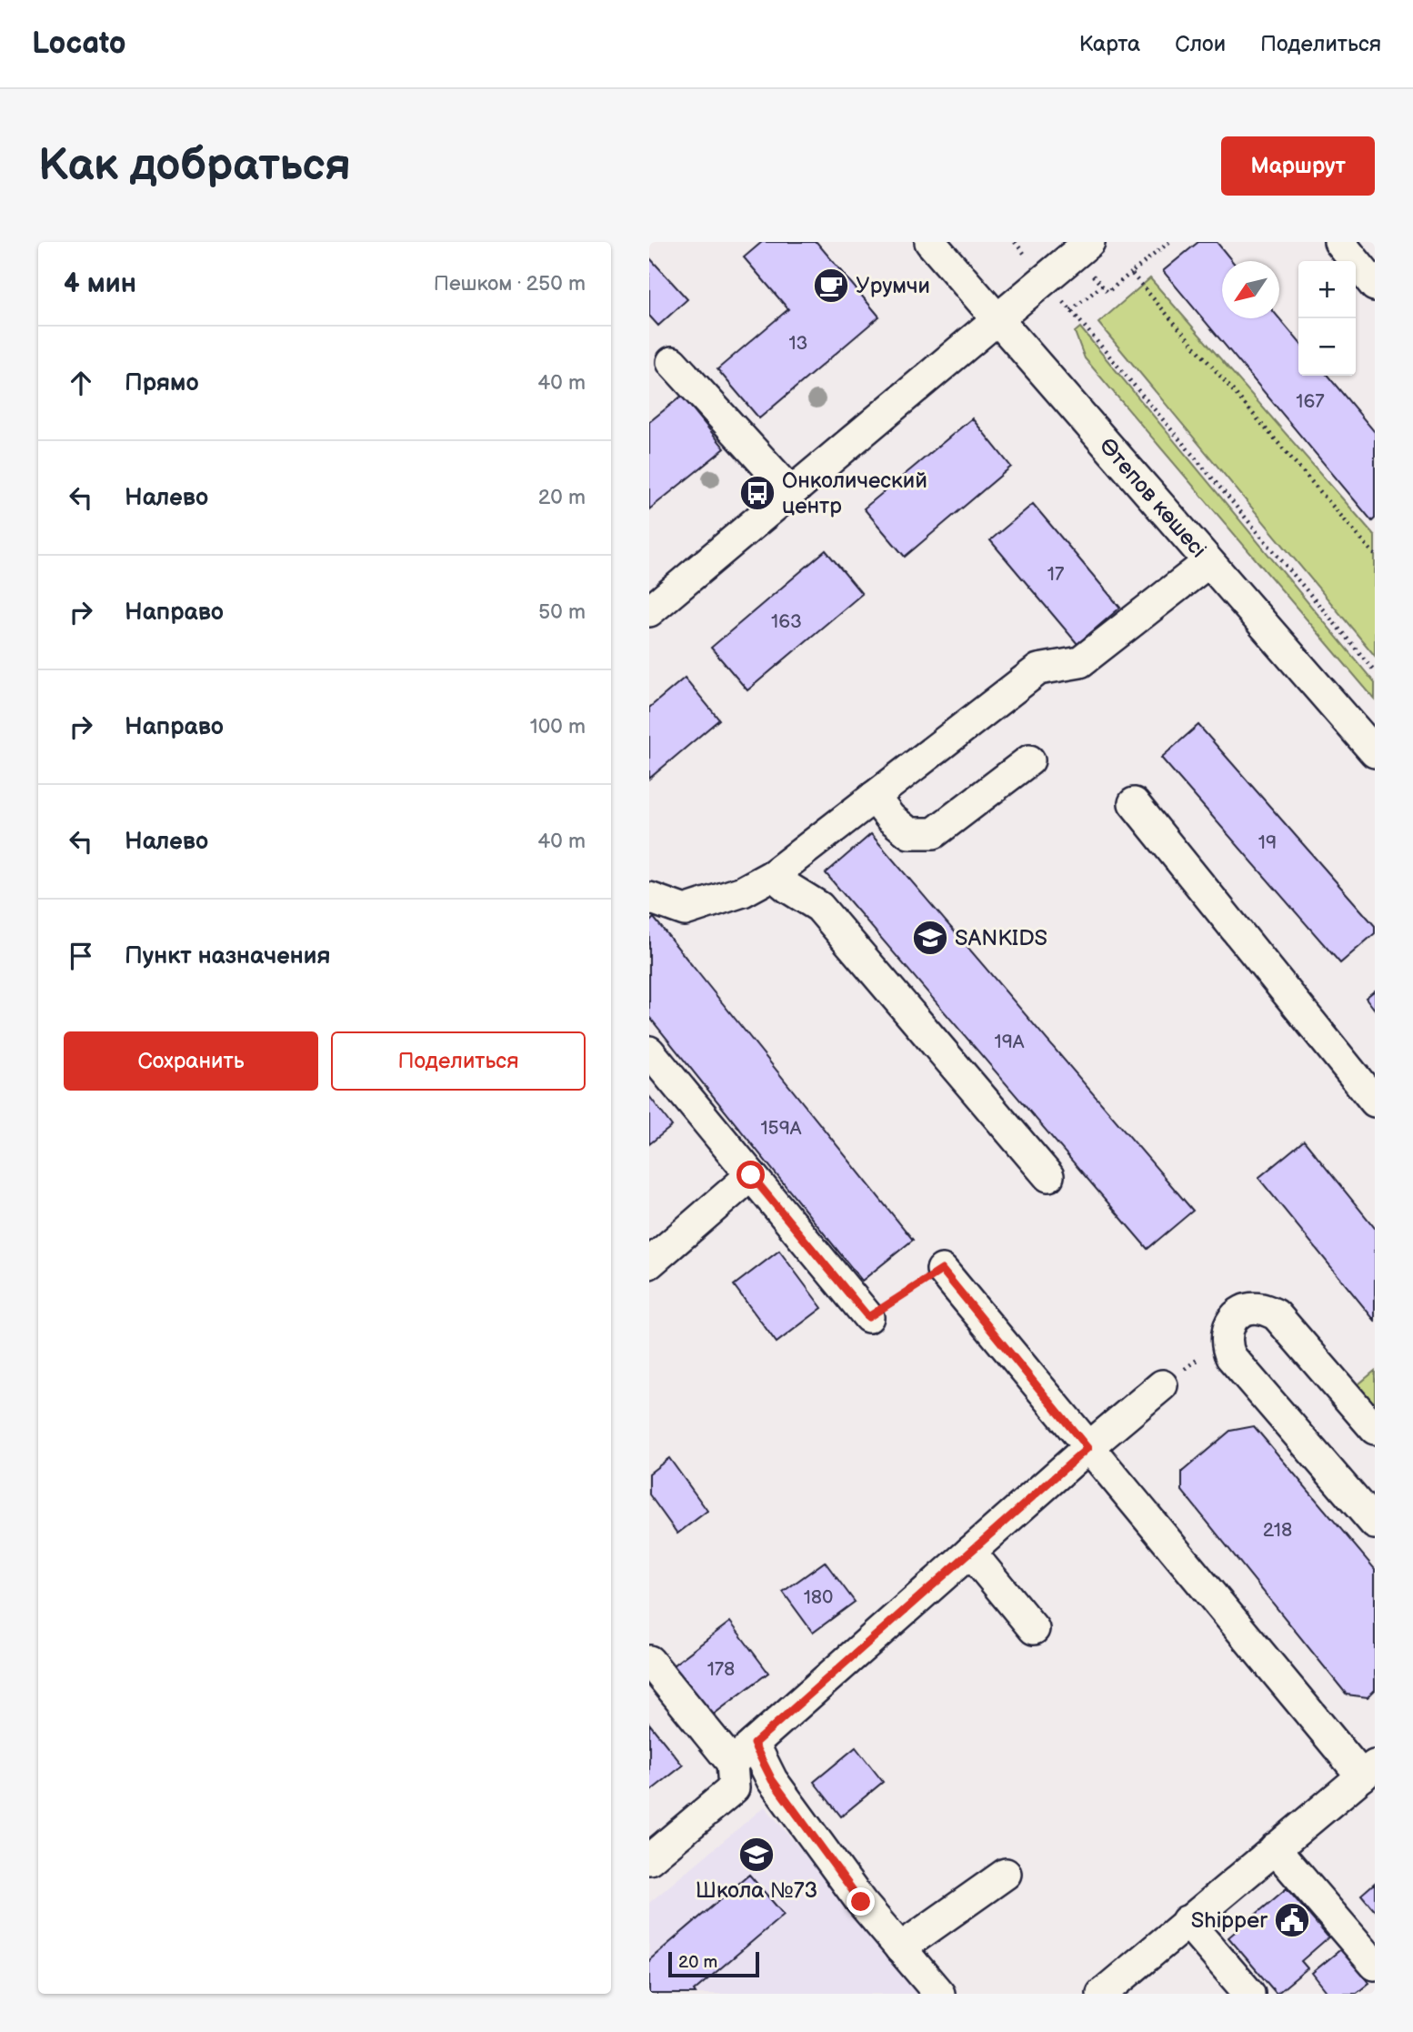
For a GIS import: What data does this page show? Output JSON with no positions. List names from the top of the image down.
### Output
{
  "streets": {
    "street": ["Өтепов көшесі"]
  },
  "places": {
    "cafe": ["Урумчи"],
    "bus stop": ["Онколический центр"],
    "school or university": ["SANKIDS", "Школа №73"],
    "public building": ["Shipper"]
  },
  "house_numbers": [
    "13",
    "167",
    "17",
    "163",
    "19",
    "19А",
    "159А",
    "218",
    "180",
    "178"
  ],
  "scale_bar": "20 m",
  "north": "bottom left",
  "page": {
    "header": "Locato",
    "nav": ["Карта", "Слои", "Поделиться"],
    "buttons": [
      "Маршрут",
      ["Сохранить", "Поделиться"]
    ],
    "title": "Как добраться",
    "heading": ["4 мин", "Пешком · 250 m"],
    "map_buttons": ["+", "−"],
    "list": [
      ["Прямо", "40 m"],
      ["Налево", "20 m"],
      ["Направо", "50 m"],
      ["Направо", "100 m"],
      ["Налево", "40 m"],
      "Пункт назначения"
    ],
    "scale": "20 m"
  }
}
